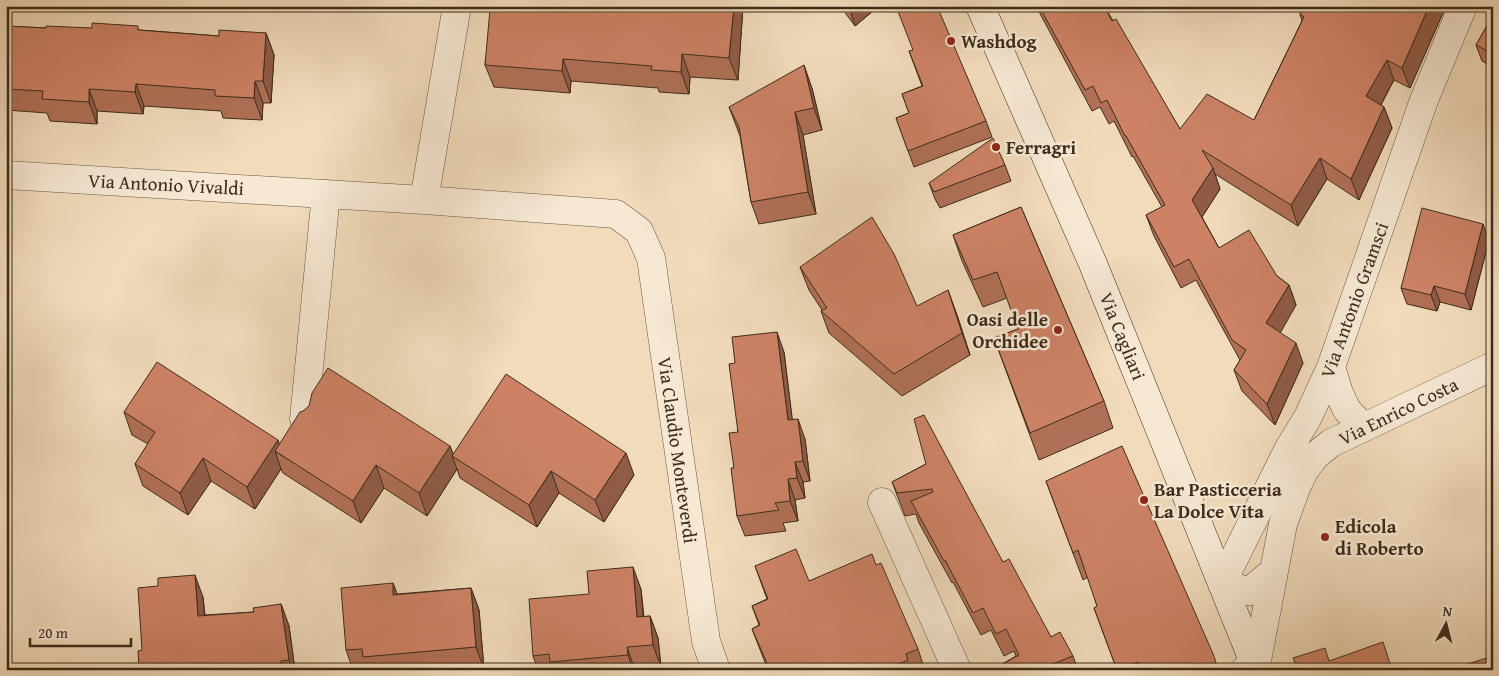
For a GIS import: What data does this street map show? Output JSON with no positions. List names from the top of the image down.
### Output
{
  "streets": {
    "street": [
      "Via Antonio Vivaldi",
      "Via Antonio Gramsci",
      "Via Cagliari",
      "Via Enrico Costa",
      "Via Claudio Monteverdi"
    ]
  },
  "crossings": [
    ["Via Antonio Vivaldi", "Via Claudio Monteverdi"],
    ["Via Antonio Gramsci", "Via Cagliari"]
  ],
  "places": [
    "Washdog",
    "Ferragri",
    "Oasi delle Orchidee",
    "Bar Pasticceria La Dolce Vita",
    "Edicola di Roberto"
  ],
  "scale_bar": "20 m",
  "north": "top"
}
